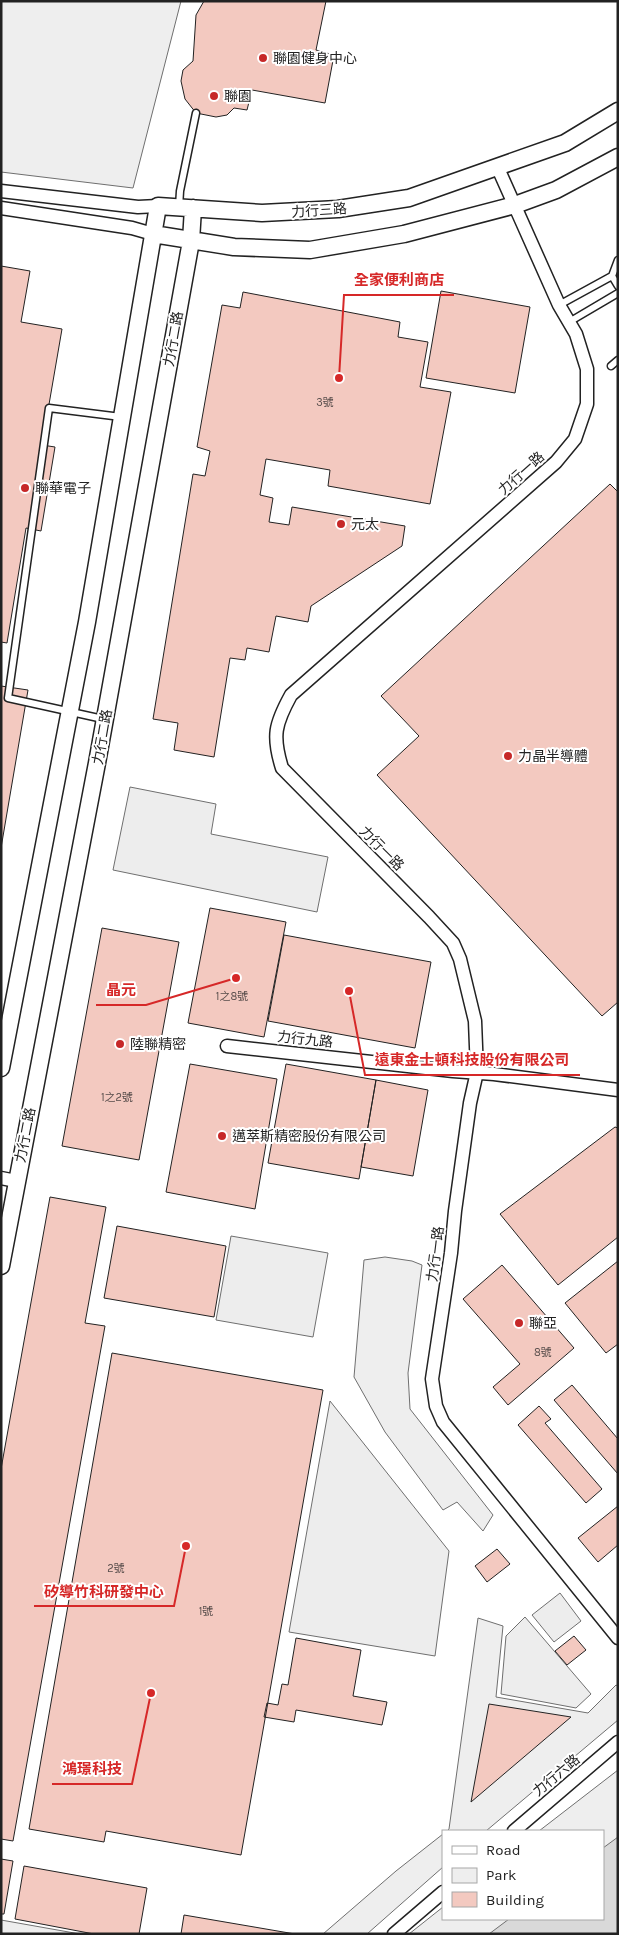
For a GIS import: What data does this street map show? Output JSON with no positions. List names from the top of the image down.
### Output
{
  "streets": {
    "street": [
      "力行三路",
      "力行二路",
      "力行一路",
      "力行九路",
      "力行六路"
    ]
  },
  "crossings": [
    ["力行三路", "力行二路"],
    ["力行三路", "力行一路"],
    ["力行一路", "力行九路"]
  ],
  "places": [
    "聯園健身中心",
    "聯園",
    "全家便利商店",
    "聯華電子",
    "元太",
    "力晶半導體",
    "晶元",
    "遠東金士頓科技股份有限公司",
    "陸聯精密",
    "邁萃斯精密股份有限公司",
    "聯亞",
    "矽導竹科研發中心",
    "鴻璟科技"
  ],
  "house_numbers": [
    "3號",
    "1之8號",
    "1之2號",
    "8號",
    "2號",
    "1號"
  ],
  "legend": ["Road", "Park", "Building"]
}
